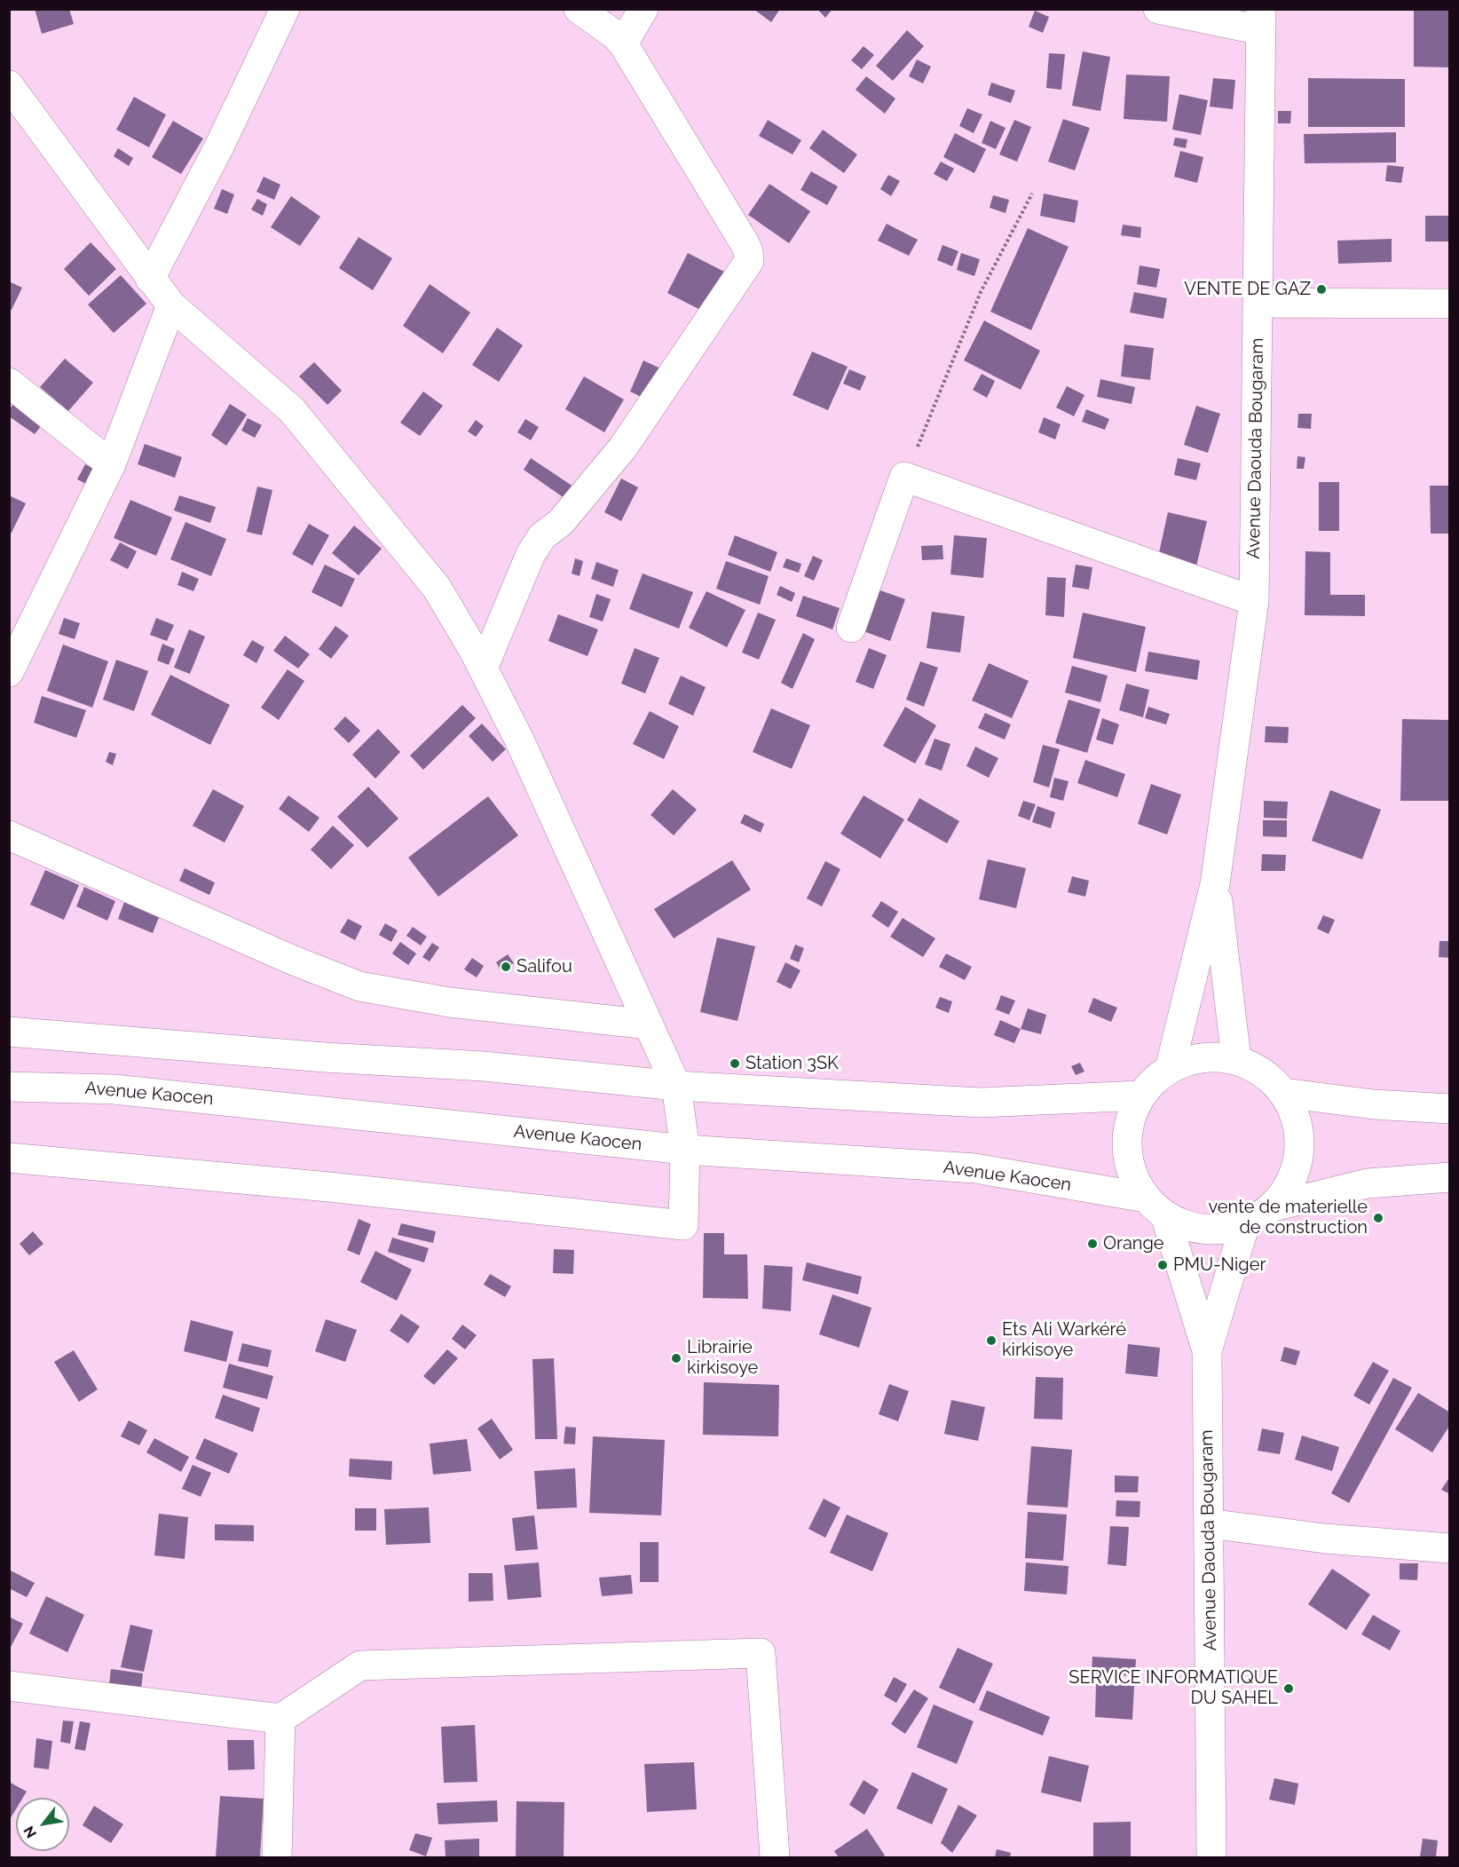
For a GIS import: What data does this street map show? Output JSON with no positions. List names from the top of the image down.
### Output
{
  "streets": {
    "main road": ["Avenue Daouda Bougaram", "Avenue Kaocen"]
  },
  "crossings": [
    ["Avenue Daouda Bougaram", "Avenue Kaocen"]
  ],
  "places": [
    "VENTE DE GAZ",
    "Salifou",
    "Station 3SK",
    "vente de materielle de construction",
    "Orange",
    "PMU-Niger",
    "Ets Ali Warkéré kirkisoye",
    "Librairie kirkisoye",
    "SERVICE INFORMATIQUE DU SAHEL"
  ],
  "north": "bottom left"
}
